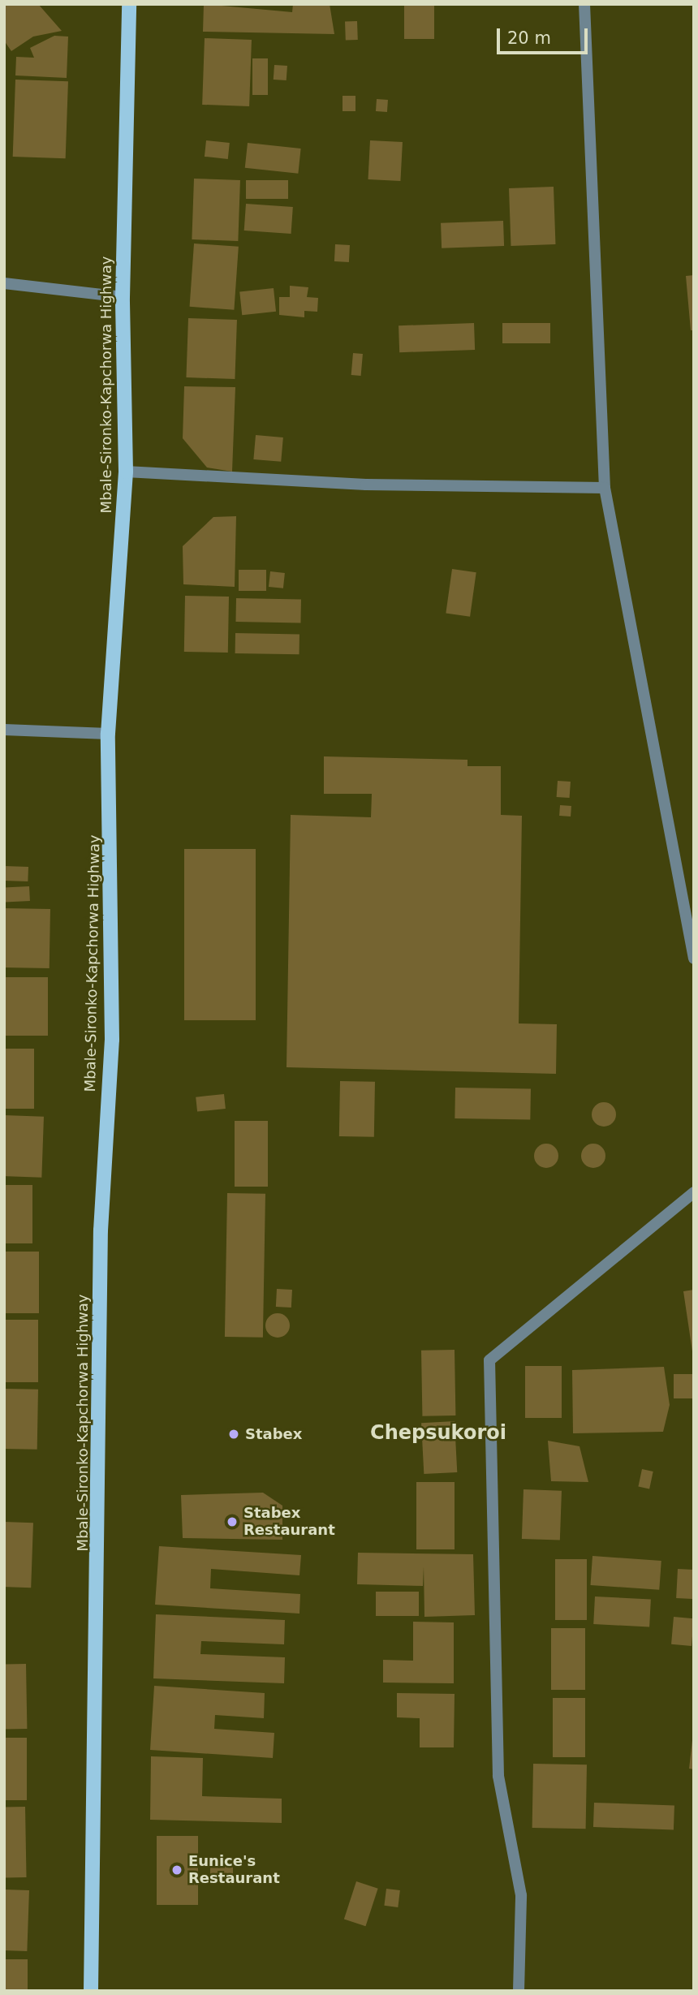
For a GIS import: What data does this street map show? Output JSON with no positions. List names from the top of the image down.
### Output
{
  "streets": {
    "main road": ["Mbale-Sironko-Kapchorwa Highway"]
  },
  "districts": ["Chepsukoroi"],
  "places": ["Stabex", "Stabex Restaurant", "Eunice's Restaurant"],
  "scale_bar": "20 m"
}
